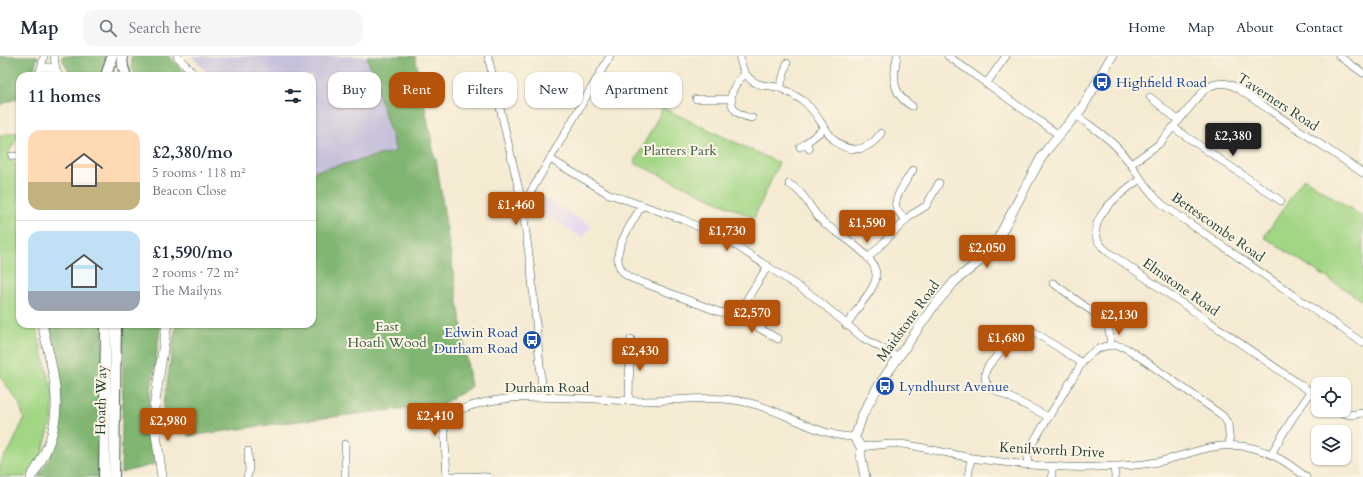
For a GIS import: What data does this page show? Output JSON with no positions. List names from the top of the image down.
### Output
{
  "streets": {
    "main road": ["Hoath Way"],
    "street": [
      "Taverners Road",
      "Bettescombe Road",
      "Elmstone Road",
      "Maidstone Road",
      "Durham Road",
      "Kenilworth Drive"
    ]
  },
  "crossings": [
    ["Taverners Road", "Bettescombe Road"],
    ["Bettescombe Road", "Elmstone Road"],
    ["Bettescombe Road", "Maidstone Road"],
    ["Maidstone Road", "Durham Road"]
  ],
  "parks": ["Platters Park", "East Hoath Wood"],
  "places": {
    "bus stop": ["Highfield Road", "Edwin Road Durham Road", "Lyndhurst Avenue"]
  },
  "page": {
    "header": "Map",
    "search": "Search here",
    "nav": [
      "Home",
      "Map",
      "About",
      "Contact"
    ],
    "chip": [
      "Buy",
      "Rent",
      "Filters",
      "New",
      "Apartment"
    ],
    "heading": "11 homes",
    "list": [
      {
        "name": "£2,380/mo",
        "note": "5 rooms · 118 m² · Beacon Close"
      },
      {
        "name": "£1,590/mo",
        "note": "2 rooms · 72 m² · The Mailyns"
      }
    ],
    "price": [
      "£2,380",
      "£1,460",
      "£1,590",
      "£1,730",
      "£2,050",
      "£2,570",
      "£2,130",
      "£1,680",
      "£2,430",
      "£2,410",
      "£2,980"
    ]
  }
}
